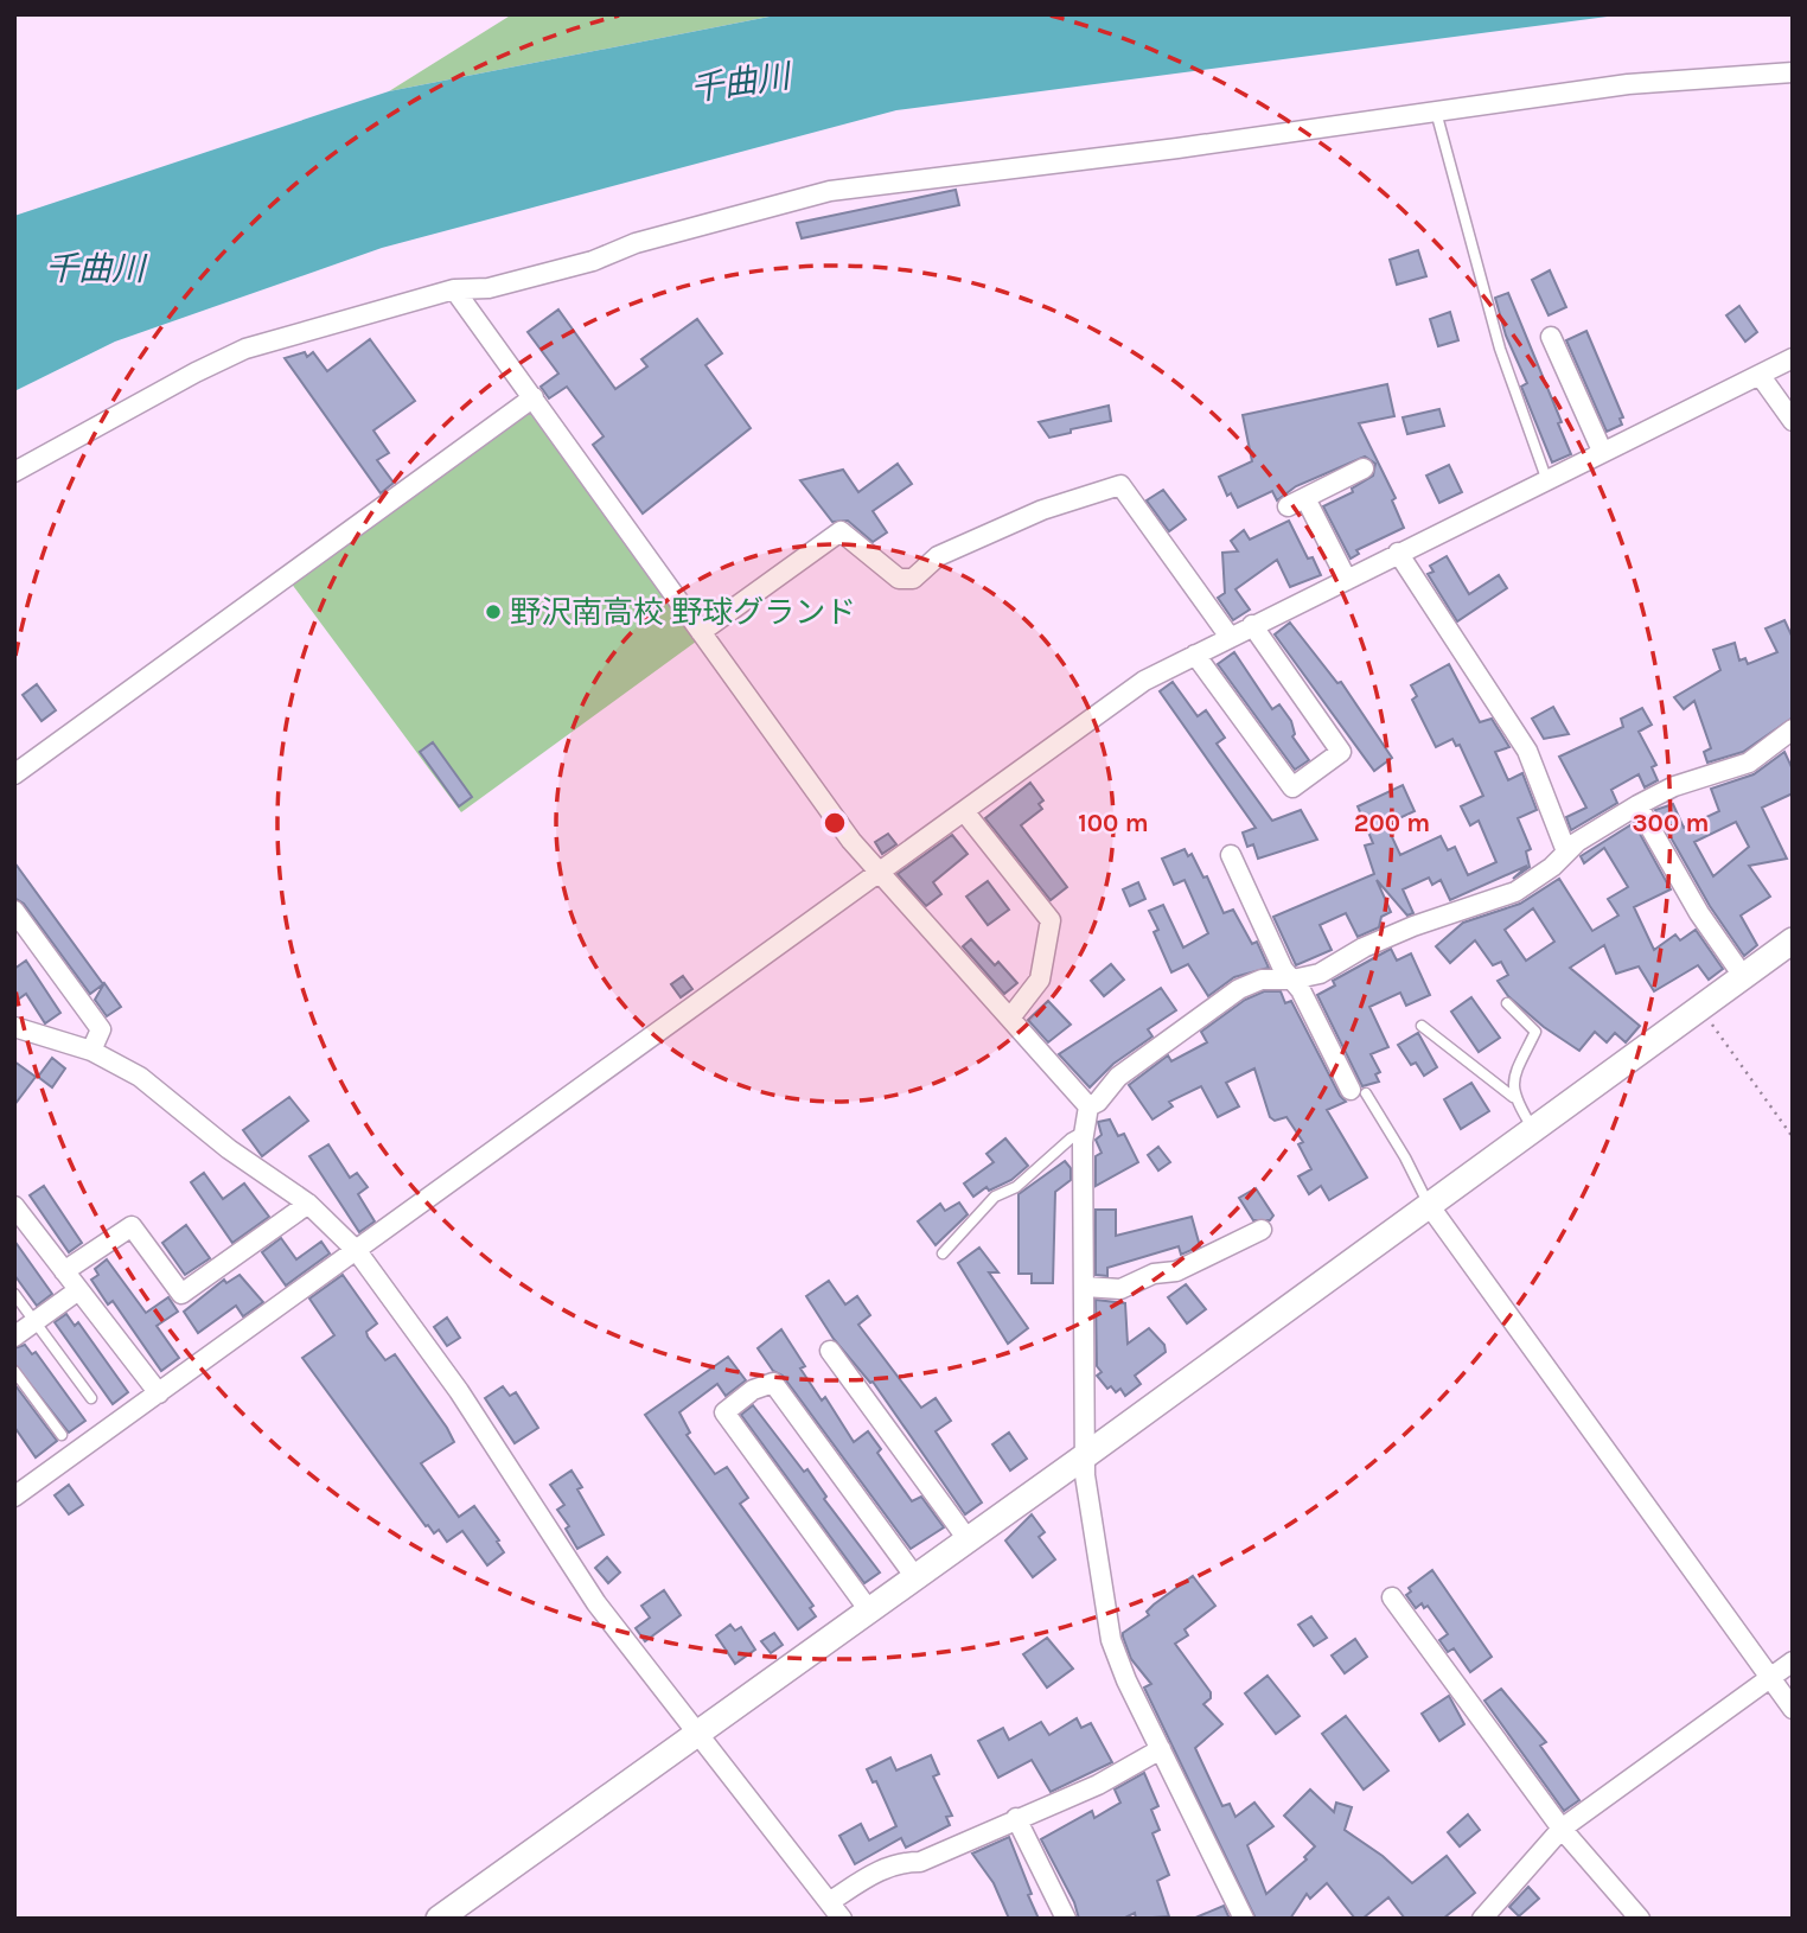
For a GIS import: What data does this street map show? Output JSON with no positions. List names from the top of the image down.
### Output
{
  "water": ["千曲川"],
  "places": ["野沢南高校 野球グランド"],
  "rings": ["100 m", "200 m", "300 m"]
}
